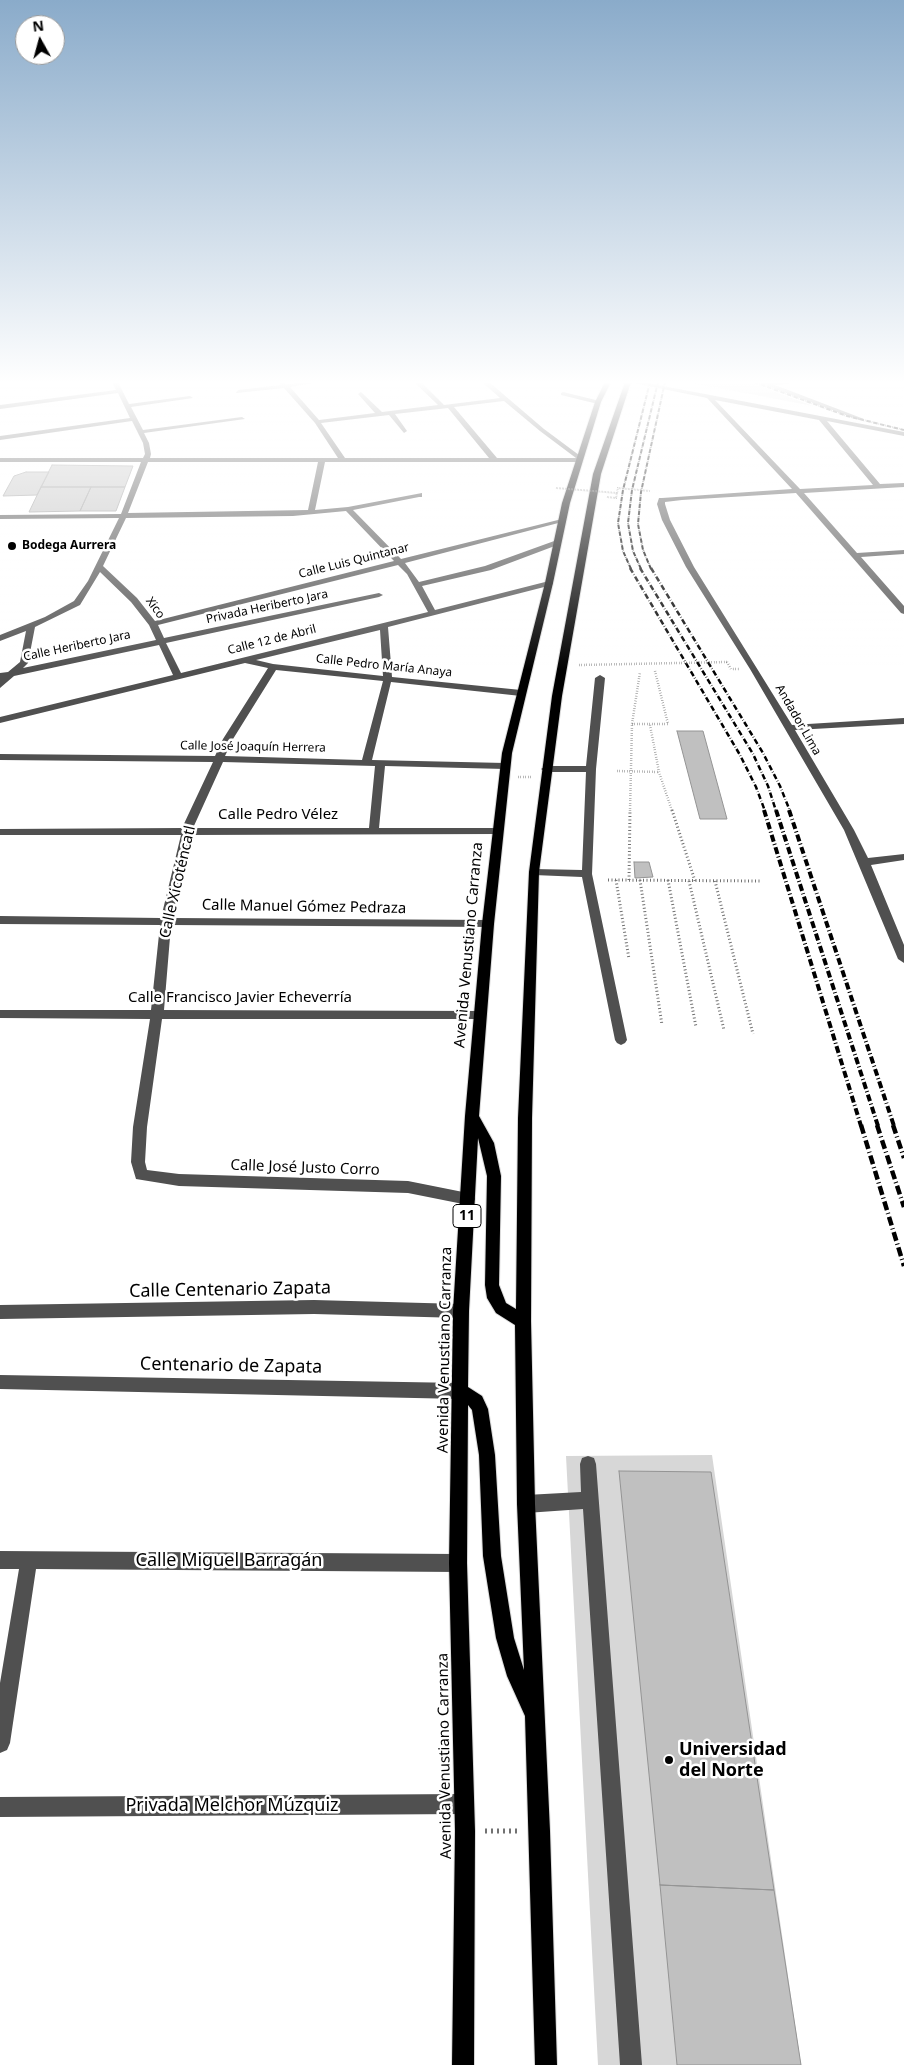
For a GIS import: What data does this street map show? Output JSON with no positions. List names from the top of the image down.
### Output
{
  "streets": {
    "main road": ["Avenida Venustiano Carranza", "11"],
    "street": [
      "Calle Luis Quintanar",
      "Privada Heriberto Jara",
      "Xico",
      "Calle 12 de Abril",
      "Calle Heriberto Jara",
      "Calle Pedro María Anaya",
      "Andador Lima",
      "Calle José Joaquín Herrera",
      "Calle Pedro Vélez",
      "Calle Xicoténcatl",
      "Calle Manuel Gómez Pedraza",
      "Calle Francisco Javier Echeverría",
      "Calle José Justo Corro",
      "Calle Centenario Zapata",
      "Centenario de Zapata",
      "Calle Miguel Barragán",
      "Privada Melchor Múzquiz"
    ]
  },
  "crossings": [
    ["Calle Luis Quintanar", "Xico"],
    ["Calle Luis Quintanar", "Avenida Venustiano Carranza"],
    ["Privada Heriberto Jara", "Xico"],
    ["Privada Heriberto Jara", "Calle Heriberto Jara"],
    ["Xico", "Calle 12 de Abril"],
    ["Xico", "Calle Heriberto Jara"],
    ["Calle 12 de Abril", "Calle Pedro María Anaya"],
    ["Calle 12 de Abril", "Avenida Venustiano Carranza"],
    ["Calle Pedro María Anaya", "Calle Xicoténcatl"],
    ["Calle Pedro María Anaya", "Avenida Venustiano Carranza"],
    ["Calle José Joaquín Herrera", "Calle Xicoténcatl"],
    ["Calle José Joaquín Herrera", "Avenida Venustiano Carranza"],
    ["Calle Pedro Vélez", "Calle Xicoténcatl"],
    ["Calle Pedro Vélez", "Avenida Venustiano Carranza"],
    ["Calle Xicoténcatl", "Calle Manuel Gómez Pedraza"],
    ["Calle Xicoténcatl", "Calle Francisco Javier Echeverría"],
    ["Calle Xicoténcatl", "Calle José Justo Corro"],
    ["Calle Manuel Gómez Pedraza", "Avenida Venustiano Carranza"],
    ["Avenida Venustiano Carranza", "Calle Francisco Javier Echeverría"],
    ["Avenida Venustiano Carranza", "Calle José Justo Corro"],
    ["Avenida Venustiano Carranza", "Calle Centenario Zapata"],
    ["Avenida Venustiano Carranza", "Centenario de Zapata"],
    ["Avenida Venustiano Carranza", "Calle Miguel Barragán"],
    ["Avenida Venustiano Carranza", "Privada Melchor Múzquiz"]
  ],
  "places": ["Bodega Aurrera", "Universidad del Norte"],
  "north": "top"
}
